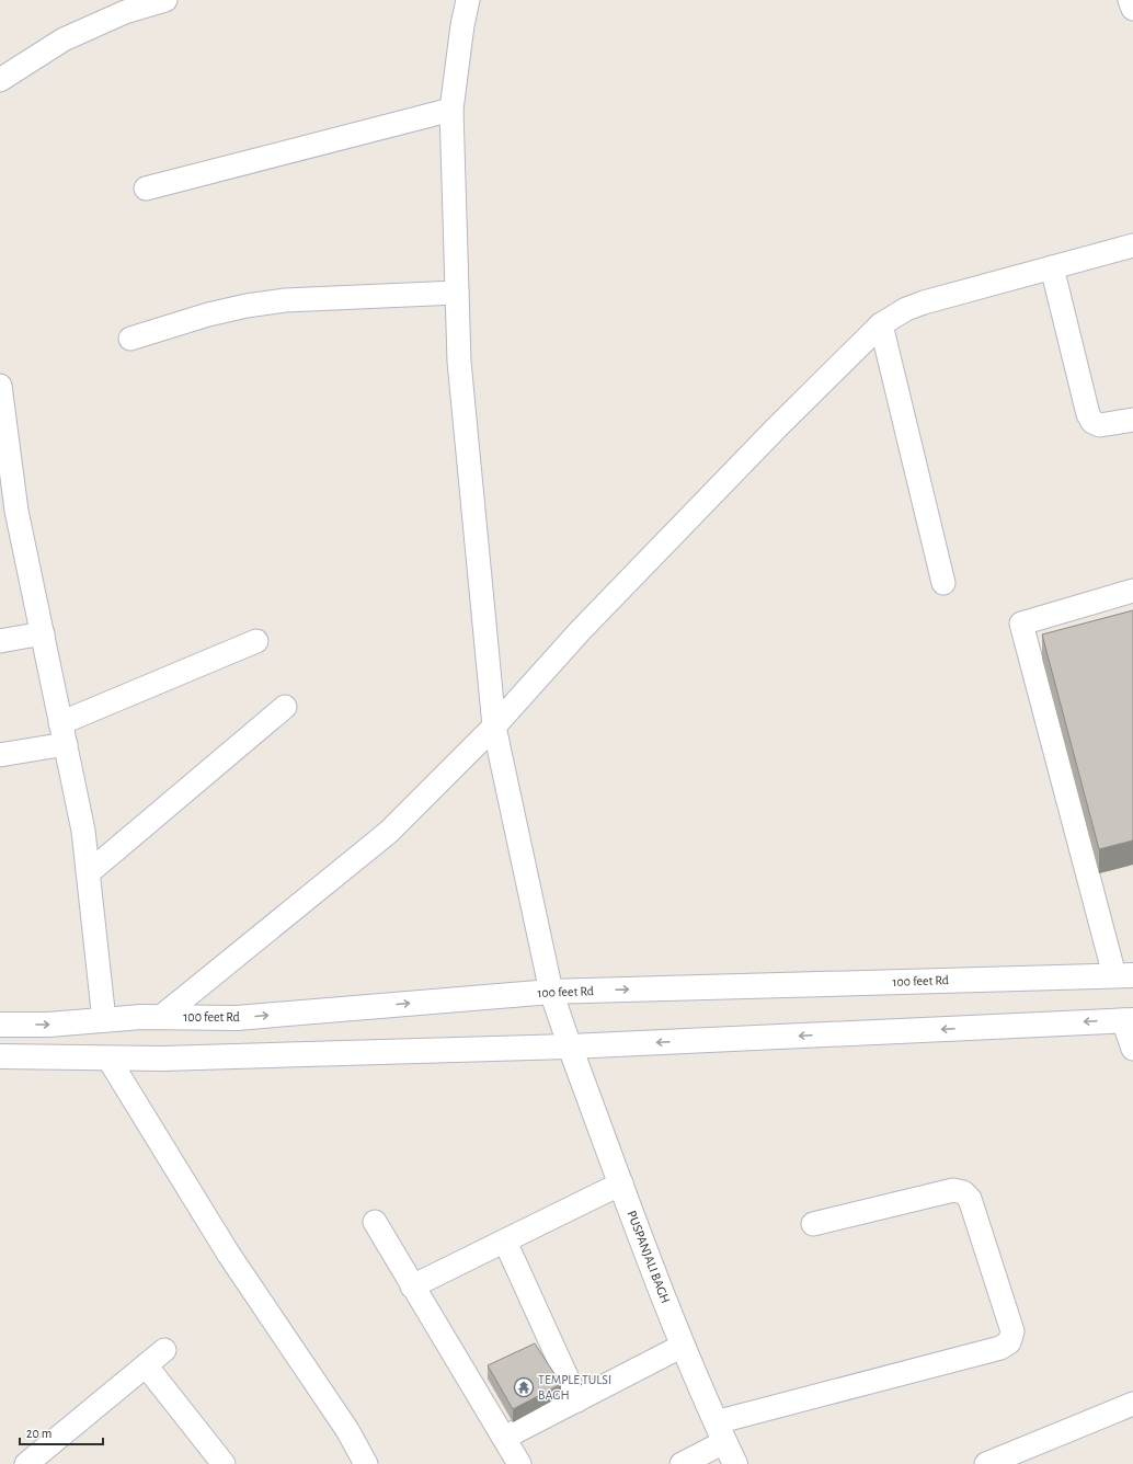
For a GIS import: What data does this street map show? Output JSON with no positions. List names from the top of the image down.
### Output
{
  "streets": {
    "main road": ["100 feet Rd", "PUSPANJALI BAGH"]
  },
  "places": {
    "temple": ["TEMPLE,TULSI BAGH"]
  },
  "scale_bar": "20 m"
}
